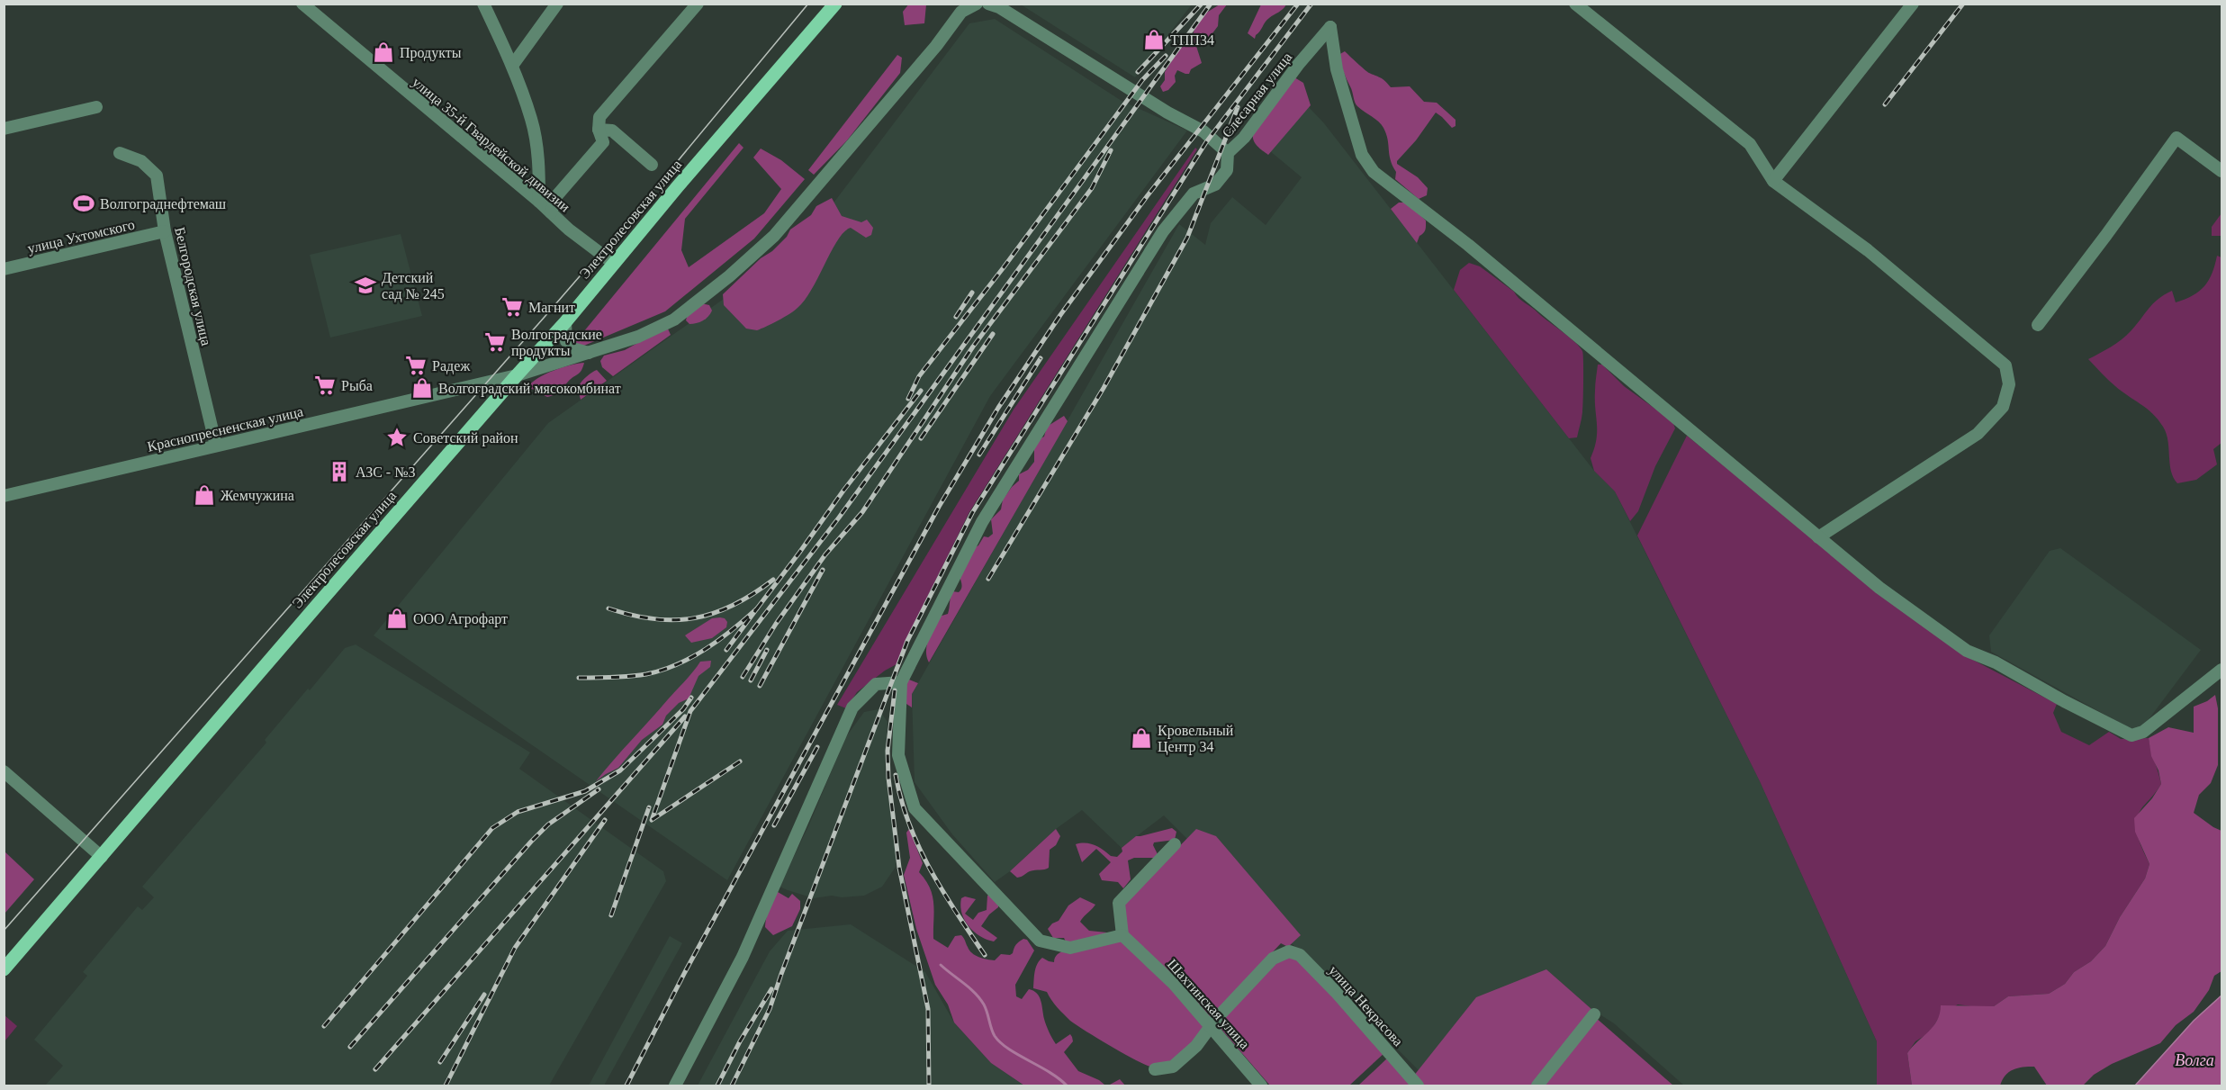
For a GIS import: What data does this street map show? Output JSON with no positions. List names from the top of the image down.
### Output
{
  "streets": {
    "main road": ["Электролесовская улица"],
    "street": [
      "Слесарная улица",
      "улица 35-й Гвардейской дивизии",
      "улица Ухтомского",
      "Белгородская улица",
      "Краснопресненская улица",
      "Шахтинская улица",
      "улица Некрасова"
    ]
  },
  "crossings": [
    ["улица 35-й Гвардейской дивизии", "Электролесовская улица"],
    ["Электролесовская улица", "Краснопресненская улица"],
    ["улица Ухтомского", "Белгородская улица"],
    ["Белгородская улица", "Краснопресненская улица"],
    ["Шахтинская улица", "улица Некрасова"]
  ],
  "water": ["Волга"],
  "places": {
    "shop": [
      "ТПП34",
      "Продукты",
      "Волгоградский мясокомбинат",
      "Жемчужина",
      "ООО Агрофарт",
      "Кровельный Центр 34"
    ],
    "sports": ["Волгограднефтемаш"],
    "school or university": ["Детский сад № 245"],
    "supermarket": [
      "Магнит",
      "Волгоградские продукты",
      "Радеж",
      "Рыба"
    ],
    "place": ["Советский район"],
    "building": ["АЗС - №3"]
  }
}
